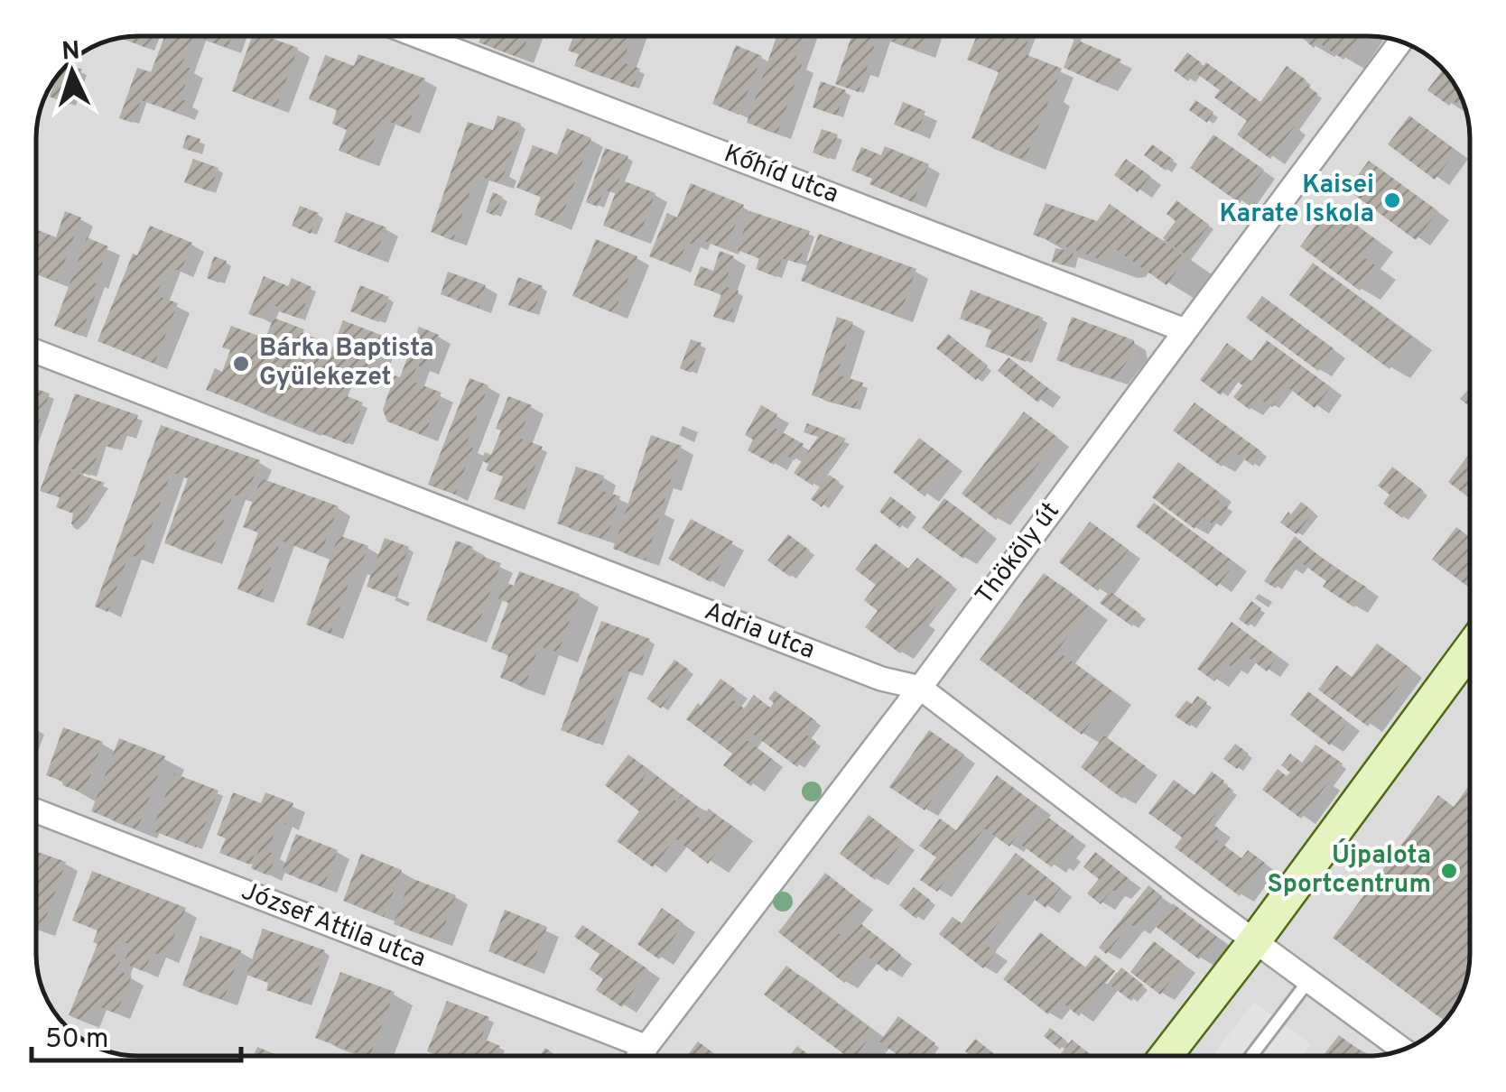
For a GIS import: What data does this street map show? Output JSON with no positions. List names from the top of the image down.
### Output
{
  "streets": {
    "street": [
      "Kőhíd utca",
      "Thököly út",
      "Adria utca",
      "József Attila utca"
    ]
  },
  "crossings": [
    ["Kőhíd utca", "Thököly út"],
    ["Thököly út", "Adria utca"],
    ["Thököly út", "József Attila utca"]
  ],
  "places": ["Kaisei Karate Iskola", "Bárka Baptista Gyülekezet", "Újpalota Sportcentrum"],
  "scale_bar": "50 m",
  "north": "top"
}
